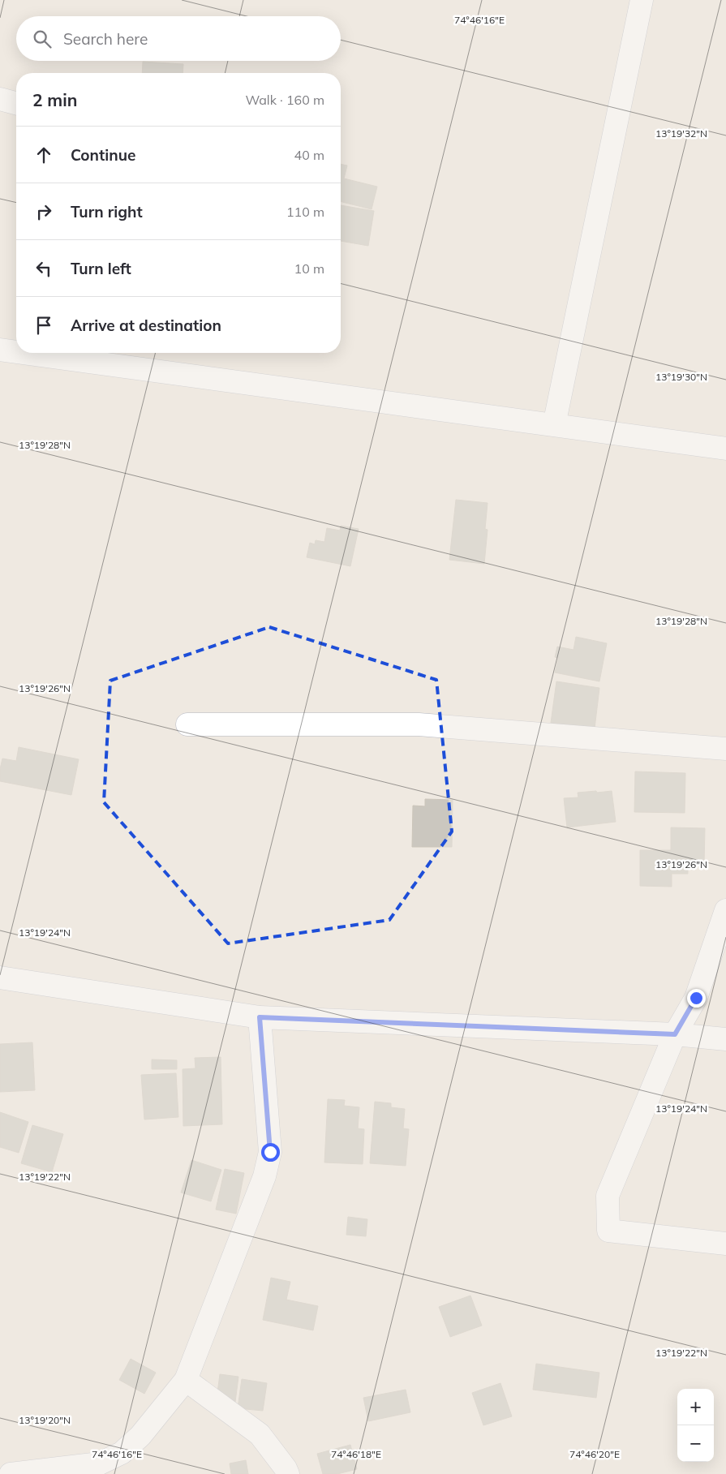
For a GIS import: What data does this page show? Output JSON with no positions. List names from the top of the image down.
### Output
{
  "page": {
    "search": "Search here",
    "heading": ["2 min", "Walk · 160 m"],
    "list": [
      ["Continue", "40 m"],
      ["Turn right", "110 m"],
      ["Turn left", "10 m"],
      "Arrive at destination"
    ],
    "map_buttons": ["+", "−"]
  },
  "coordinates": [
    "74°46'16\"E",
    "13°19'32\"N",
    "13°19'30\"N",
    "13°19'28\"N",
    "13°19'26\"N",
    "13°19'24\"N",
    "13°19'22\"N",
    "13°19'20\"N",
    "74°46'18\"E",
    "74°46'20\"E"
  ]
}
